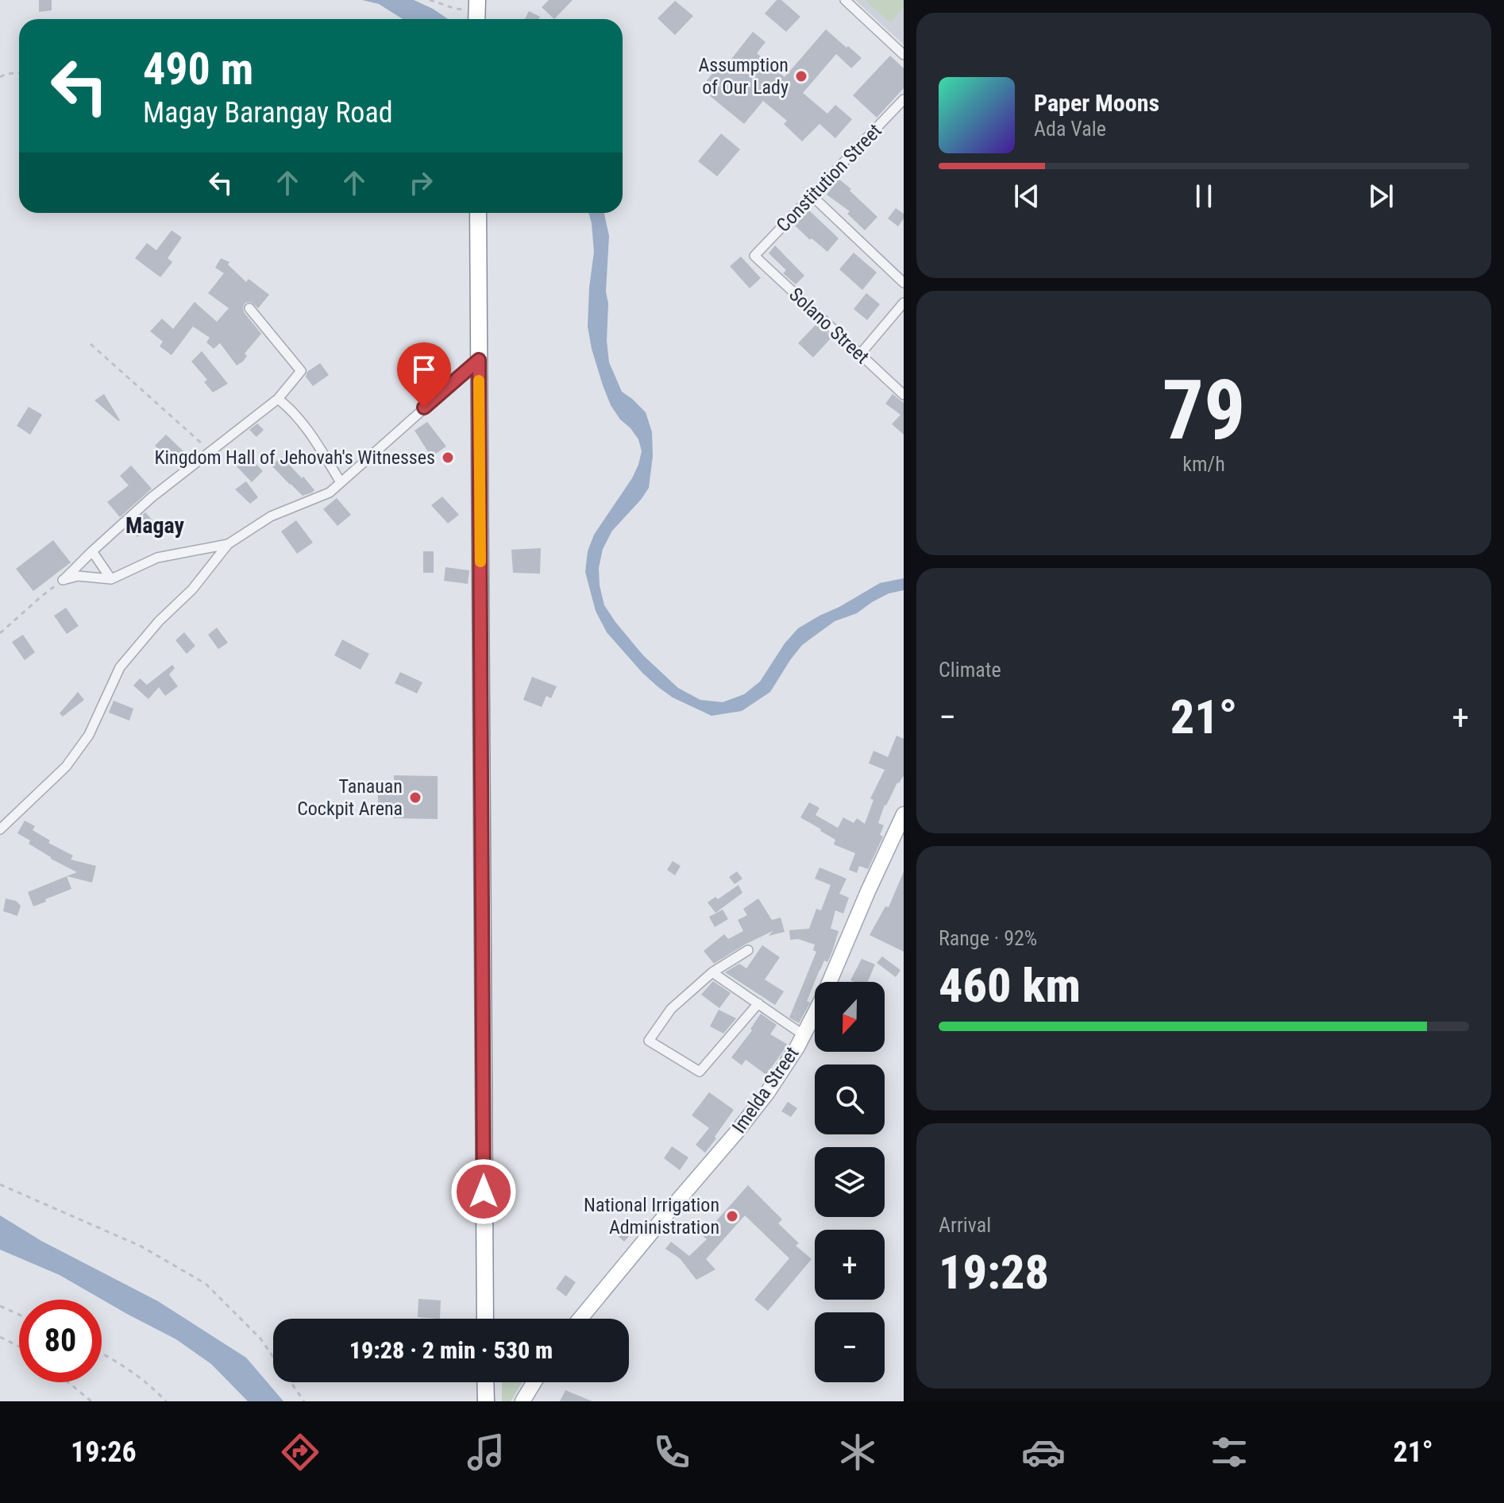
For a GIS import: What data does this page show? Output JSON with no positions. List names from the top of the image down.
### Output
{
  "streets": {
    "main road": ["Imelda Street"],
    "street": ["Constitution Street", "Solano Street"]
  },
  "crossings": [
    ["Constitution Street", "Solano Street"]
  ],
  "districts": ["Magay"],
  "places": [
    "Assumption of Our Lady",
    "Kingdom Hall of Jehovah's Witnesses",
    "Tanauan Cockpit Arena",
    "National Irrigation Administration"
  ],
  "north": "bottom",
  "page": {
    "turn": ["490 m", "Magay Barangay Road"],
    "song": ["Paper Moons", "Ada Vale"],
    "tile": [
      ["79", "km/h"],
      "Climate",
      ["Range · 92%", "460 km"],
      ["Arrival", "19:28"]
    ],
    "heat": ["−", "21°", "+"],
    "map_buttons": ["+", "−"],
    "limit": "80",
    "trip": "19:28 · 2 min · 530 m",
    "tabs": ["19:26", "21°"]
  }
}
